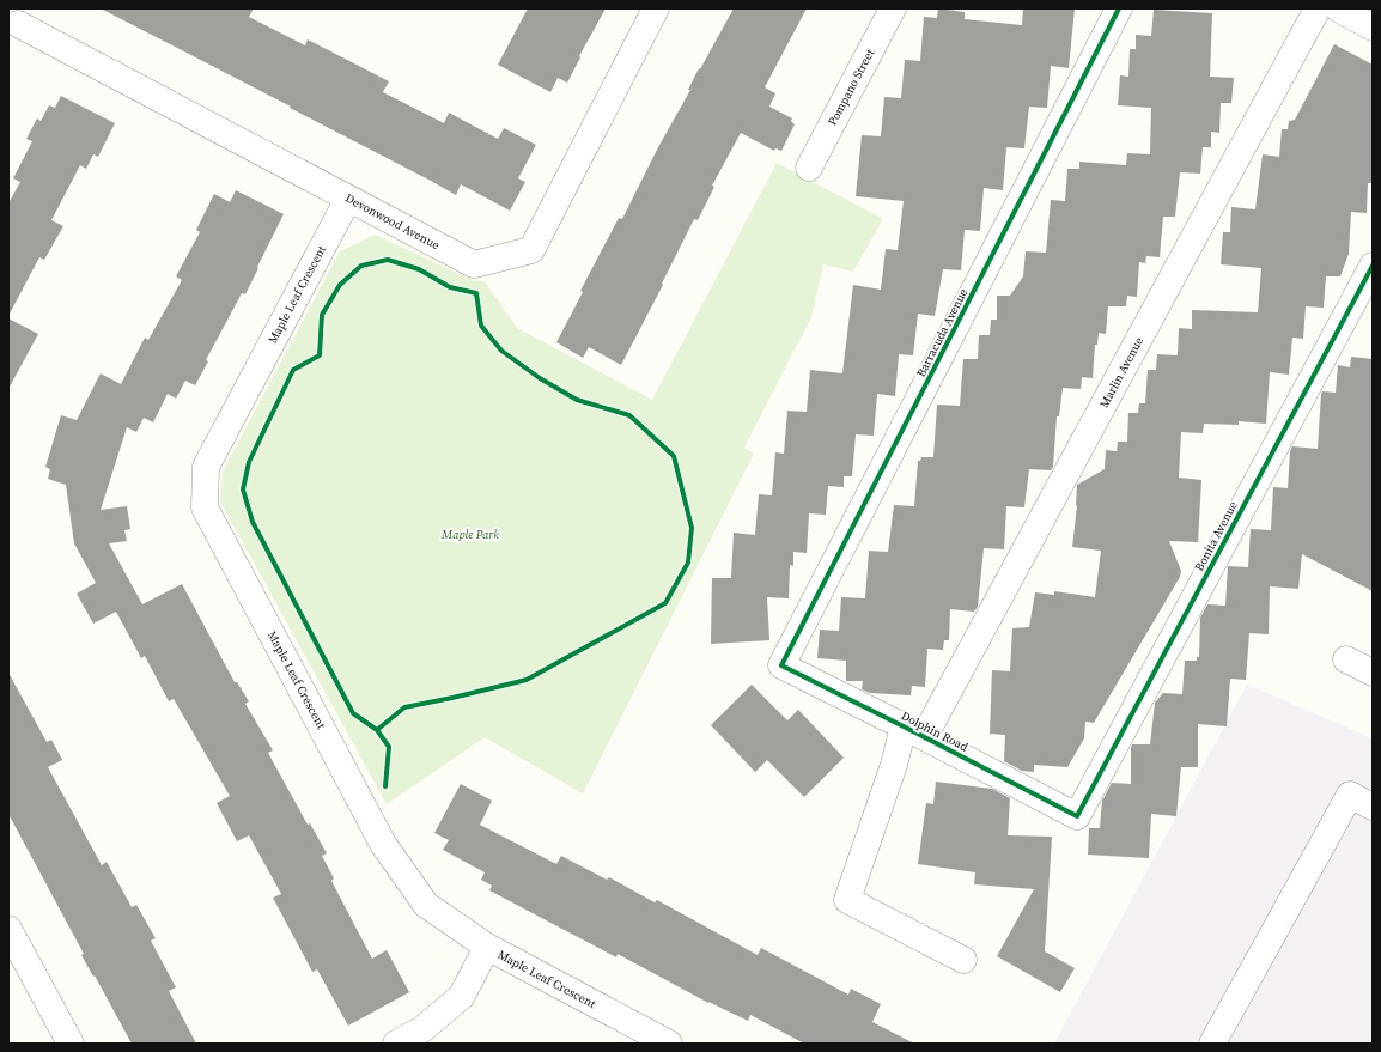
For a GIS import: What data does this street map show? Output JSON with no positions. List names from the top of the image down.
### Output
{
  "streets": {
    "street": [
      "Pompano Street",
      "Devonwood Avenue",
      "Maple Leaf Crescent",
      "Barracuda Avenue",
      "Marlin Avenue",
      "Bonita Avenue",
      "Dolphin Road"
    ]
  },
  "crossings": [
    ["Devonwood Avenue", "Maple Leaf Crescent"],
    ["Barracuda Avenue", "Dolphin Road"],
    ["Marlin Avenue", "Dolphin Road"],
    ["Bonita Avenue", "Dolphin Road"]
  ],
  "parks": ["Maple Park"]
}
